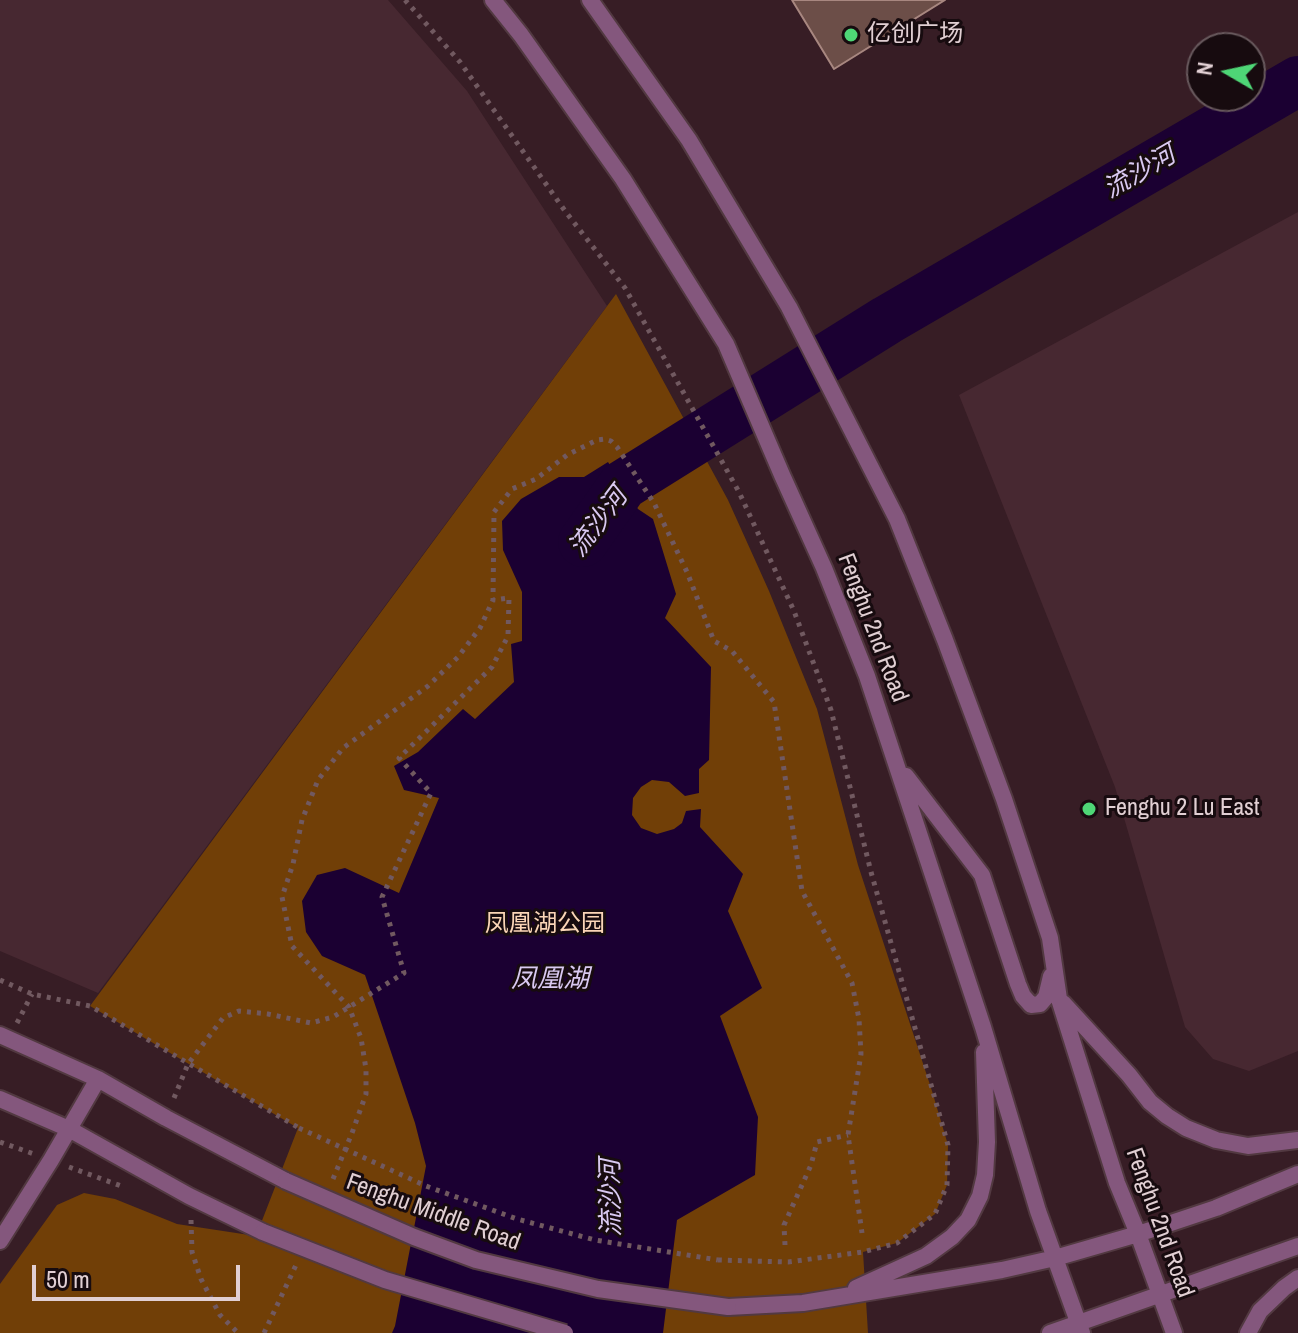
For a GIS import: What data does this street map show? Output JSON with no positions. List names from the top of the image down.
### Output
{
  "streets": {
    "street": ["Fenghu 2nd Road", "Fenghu Middle Road"]
  },
  "crossings": [
    ["Fenghu 2nd Road", "Fenghu Middle Road"]
  ],
  "water": ["流沙河", "凤凰湖"],
  "parks": ["凤凰湖公园"],
  "places": ["亿创广场", "Fenghu 2 Lu East"],
  "scale_bar": "50 m",
  "north": "left"
}
